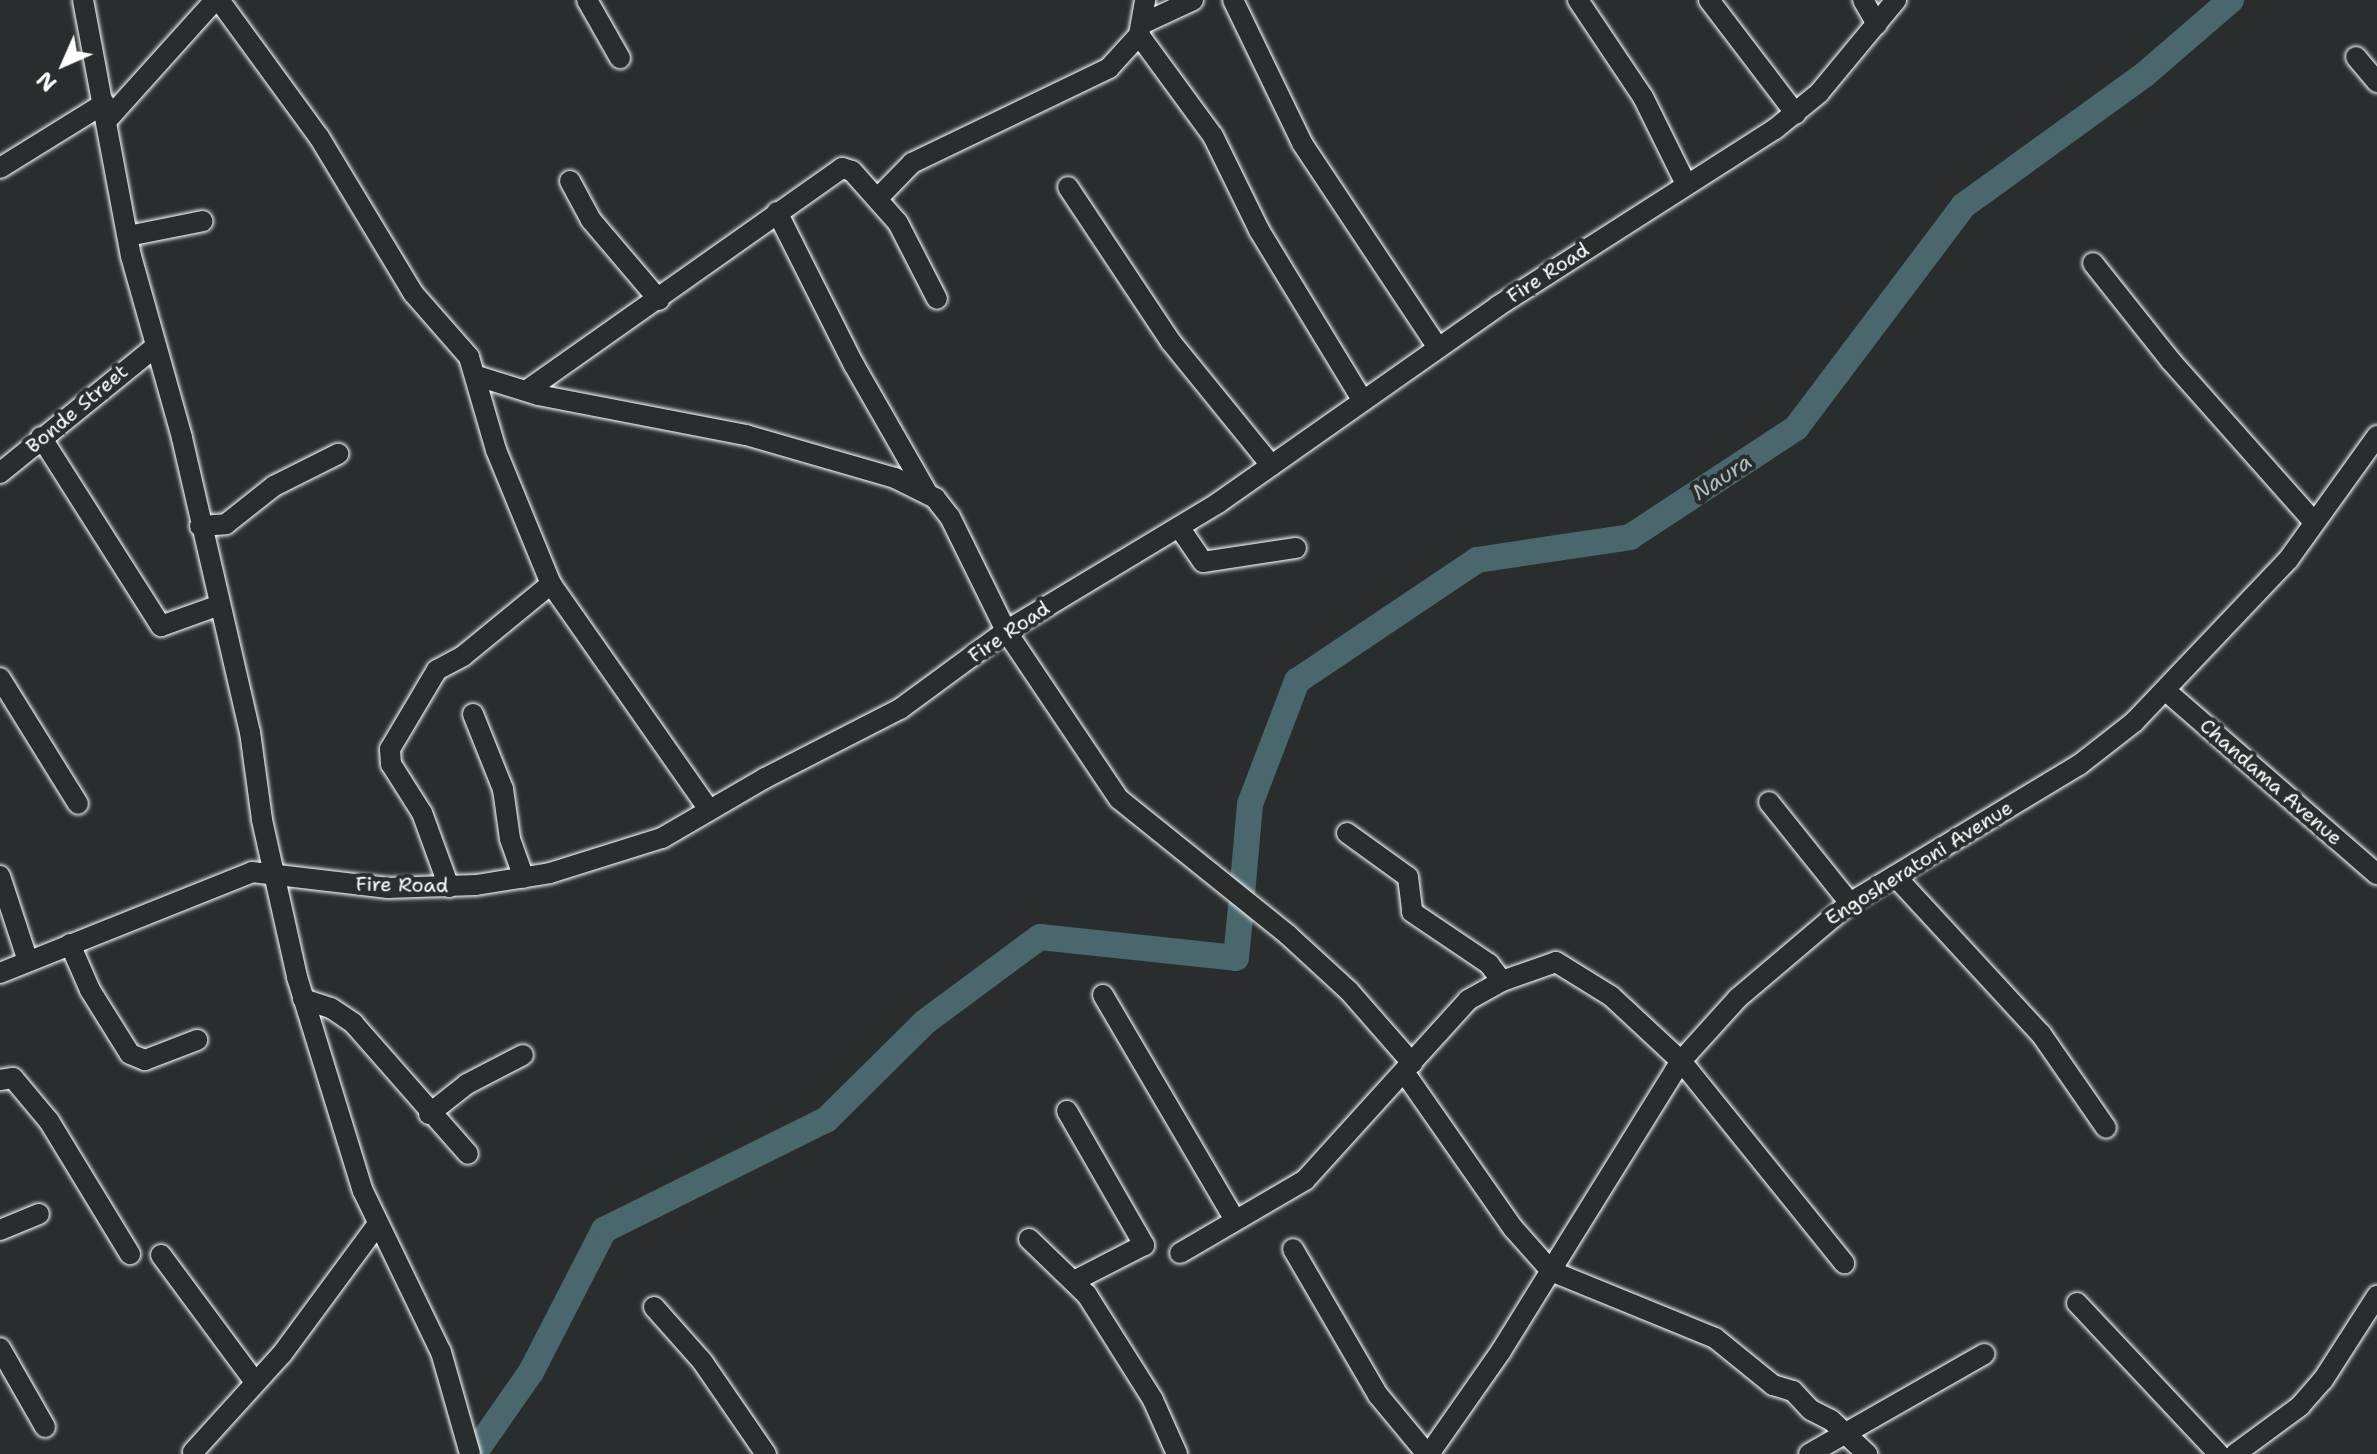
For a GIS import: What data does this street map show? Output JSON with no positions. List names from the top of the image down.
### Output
{
  "streets": {
    "street": [
      "Fire Road",
      "Bonde Street",
      "Chandama Avenue",
      "Engosheratoni Avenue"
    ]
  },
  "crossings": [
    ["Chandama Avenue", "Engosheratoni Avenue"]
  ],
  "water": ["Naura"],
  "north": "bottom left"
}
